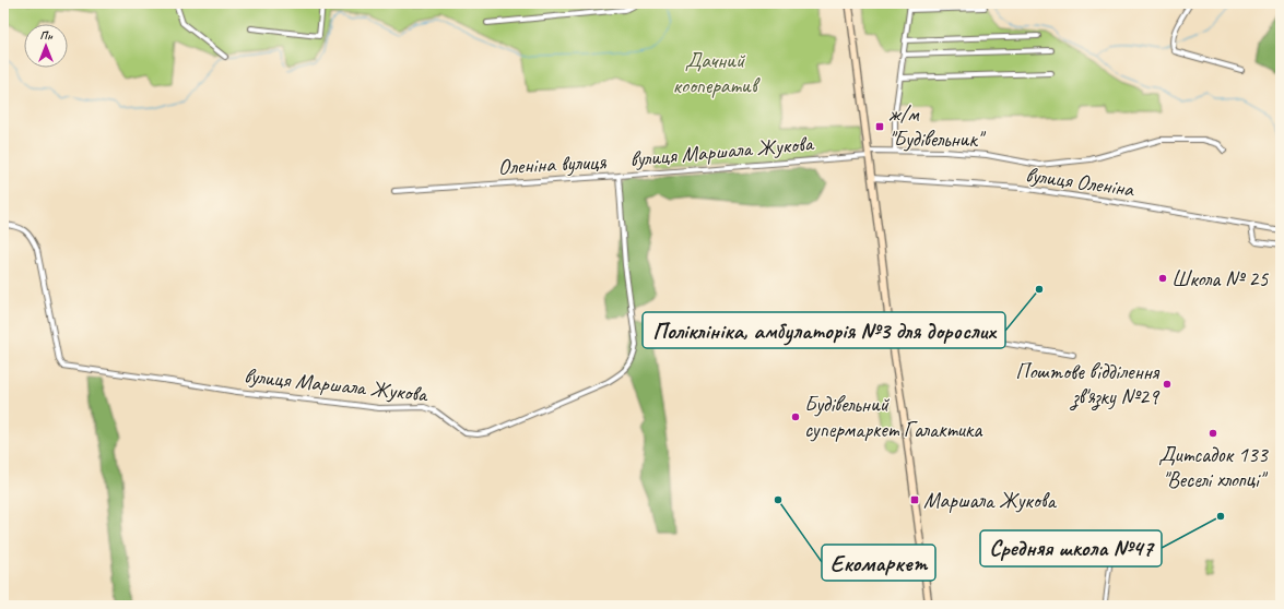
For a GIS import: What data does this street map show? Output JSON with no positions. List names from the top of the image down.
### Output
{
  "streets": {
    "street": ["вулиця Маршала Жукова", "Оленіна вулиця", "вулиця Оленіна"]
  },
  "crossings": [
    ["вулиця Маршала Жукова", "Оленіна вулиця"]
  ],
  "parks": ["Дачний кооператив"],
  "places": {
    "transit": ["ж/м \"Будівельник\"", "Маршала Жукова"],
    "other": [
      "Школа № 25",
      "Поліклініка, амбулаторія №3 для дорослих",
      "Поштове відділення зв'язку №29",
      "Будівельний супермаркет Галактика",
      "Дитсадок 133 \"Веселі хлопці\"",
      "Екомаркет",
      "Средняя школа №47"
    ]
  },
  "north": "top"
}
